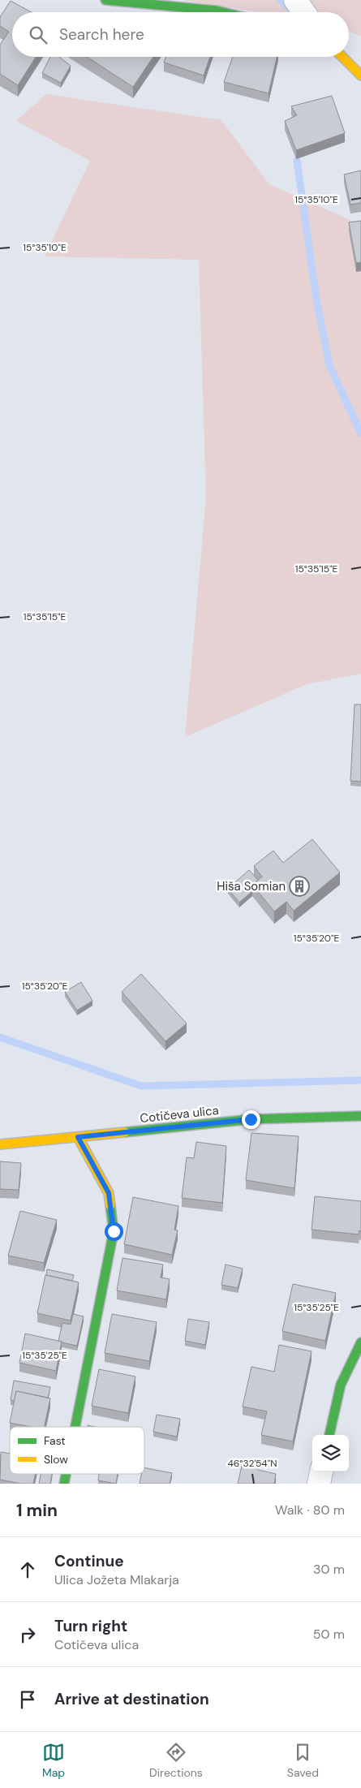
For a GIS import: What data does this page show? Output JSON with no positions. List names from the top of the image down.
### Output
{
  "streets": {
    "street": ["Cotičeva ulica"]
  },
  "places": {
    "building": ["Hiša Somian"]
  },
  "legend": ["Fast", "Slow"],
  "page": {
    "search": "Search here",
    "heading": ["1 min", "Walk · 80 m"],
    "list": [
      ["Continue", "Ulica Jožeta Mlakarja", "30 m"],
      ["Turn right", "Cotičeva ulica", "50 m"],
      "Arrive at destination"
    ],
    "nav": ["Map", "Directions", "Saved"]
  },
  "coordinates": [
    "15°35'10\"E",
    "15°35'15\"E",
    "15°35'20\"E",
    "15°35'25\"E",
    "46°32'54\"N"
  ]
}
